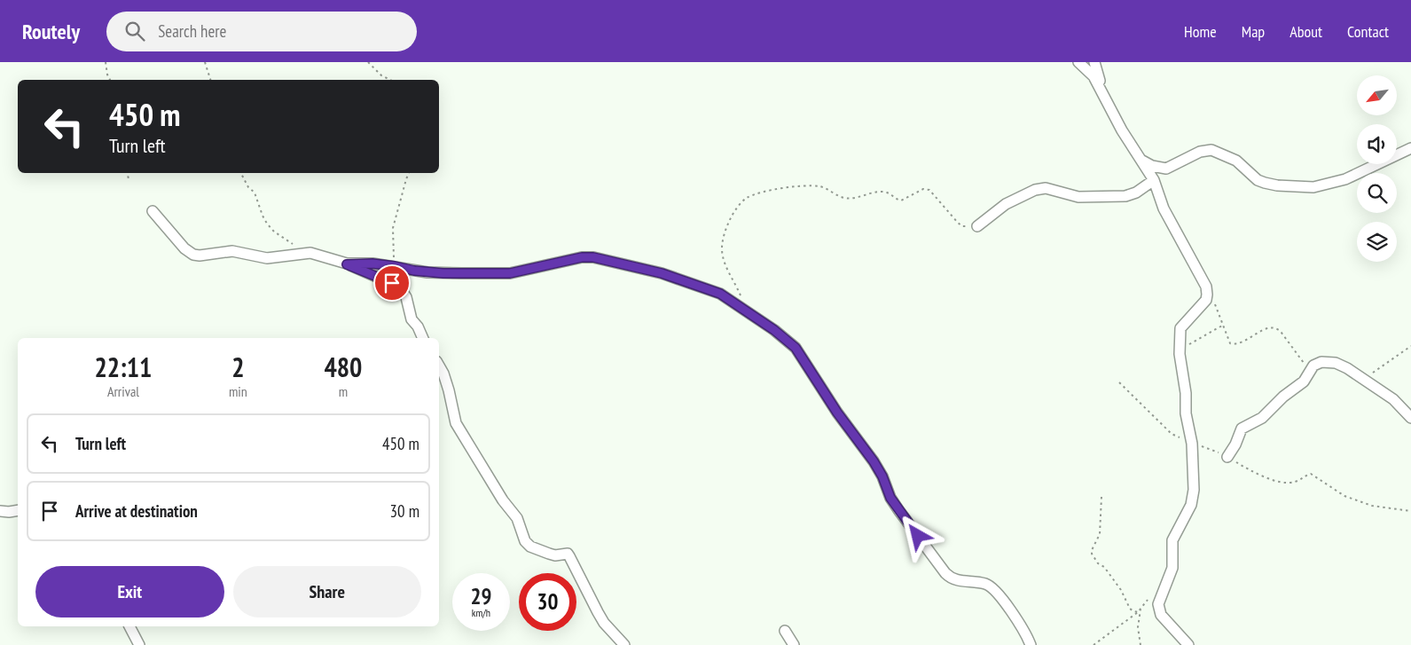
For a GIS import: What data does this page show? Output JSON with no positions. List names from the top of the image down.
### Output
{
  "north": "bottom left",
  "page": {
    "header": "Routely",
    "search": "Search here",
    "nav": [
      "Home",
      "Map",
      "About",
      "Contact"
    ],
    "turn": ["450 m", "Turn left"],
    "eta": [
      "22:11",
      "Arrival",
      "2",
      "min",
      "480",
      "m"
    ],
    "list": [
      {
        "name": "Turn left",
        "value": "450 m"
      },
      {
        "name": "Arrive at destination",
        "value": "30 m"
      }
    ],
    "buttons": ["Exit", "Share"],
    "speed": "29 km/h",
    "limit": "30"
  }
}
